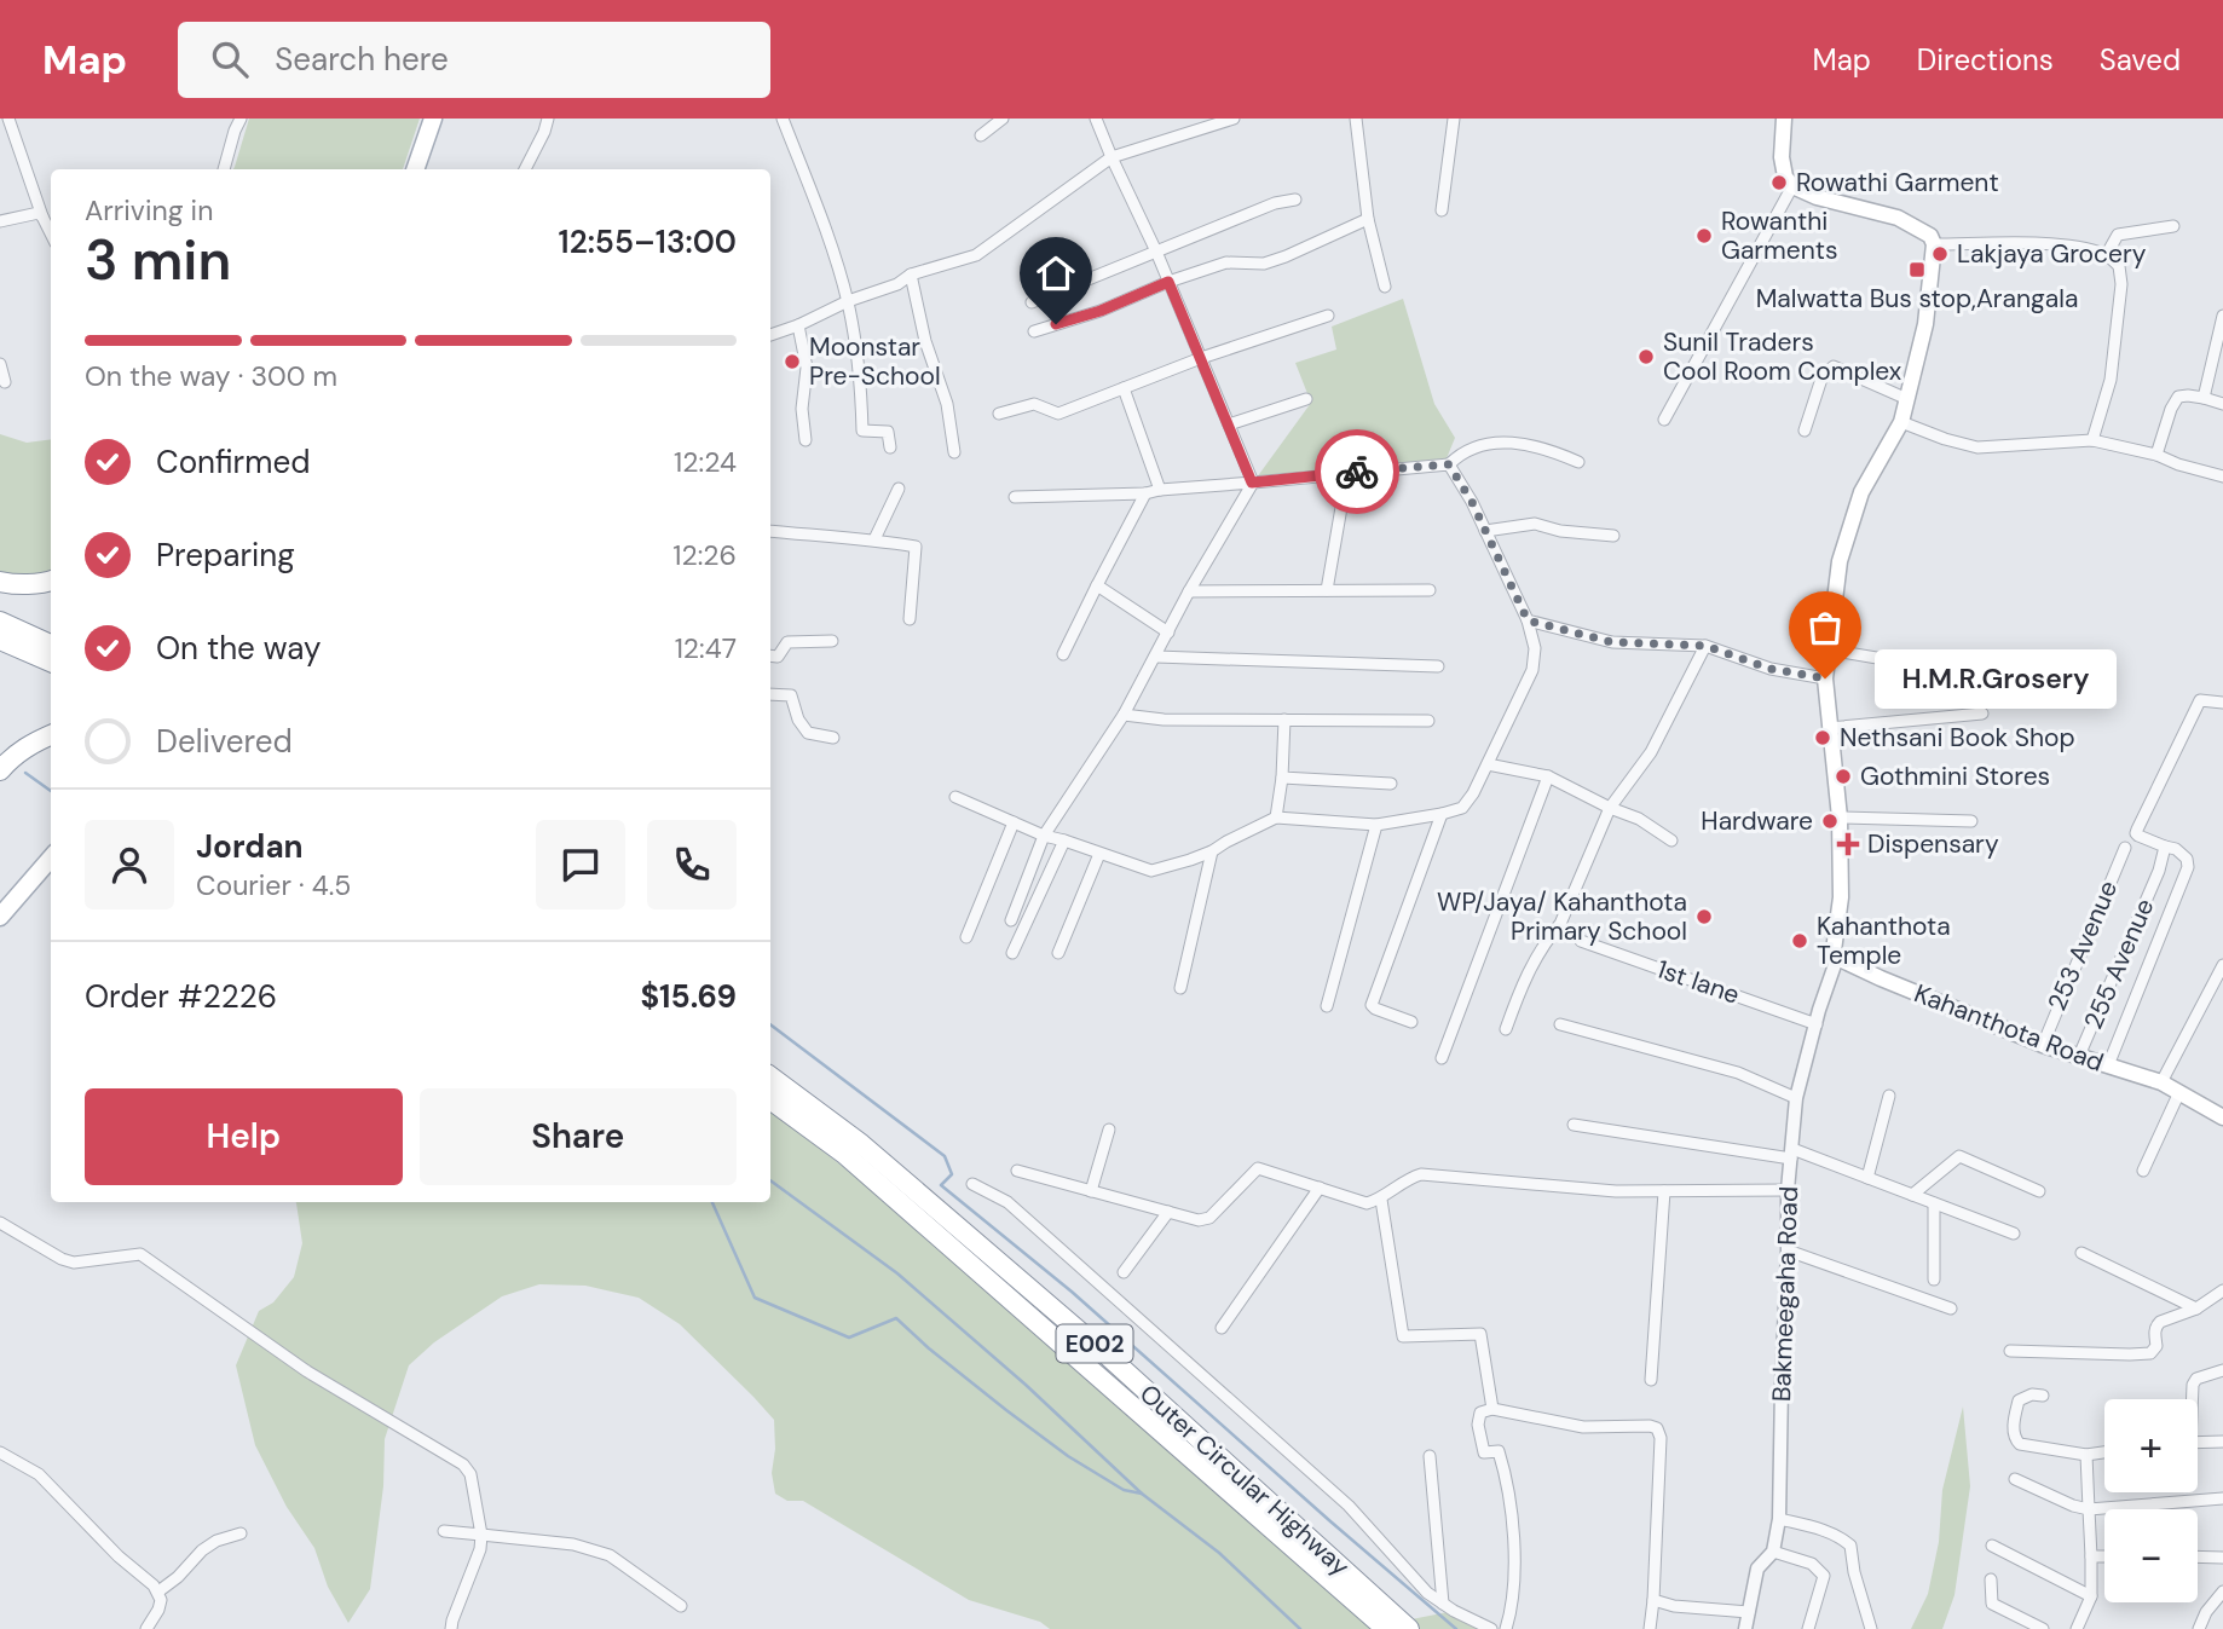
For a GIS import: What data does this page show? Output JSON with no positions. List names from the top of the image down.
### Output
{
  "streets": {
    "highway": ["E002", "Outer Circular Highway"],
    "main road": ["Kahanthota Road"],
    "street": [
      "253 Avenue",
      "255 Avenue",
      "1st lane",
      "Bakmeegaha Road"
    ]
  },
  "crossings": [
    ["253 Avenue", "Kahanthota Road"],
    ["255 Avenue", "Kahanthota Road"],
    ["1st lane", "Bakmeegaha Road"],
    ["Kahanthota Road", "Bakmeegaha Road"]
  ],
  "places": {
    "other": [
      "Rowathi Garment",
      "Rowanthi Garments",
      "Lakjaya Grocery",
      "Sunil Traders Cool Room Complex",
      "Moonstar Pre-School",
      "H.M.R.Grosery",
      "Nethsani Book Shop",
      "Gothmini Stores",
      "Hardware",
      "WP/Jaya/ Kahanthota Primary School",
      "Kahanthota Temple"
    ],
    "transit": ["Malwatta Bus stop,Arangala"],
    "health": ["Dispensary"]
  },
  "page": {
    "header": "Map",
    "search": "Search here",
    "nav": ["Map", "Directions", "Saved"],
    "heading": ["3 min", "Arriving in", "12:55–13:00"],
    "panel": [
      "Jordan",
      "Courier · 4.5",
      "Order #2226",
      "$15.69"
    ],
    "bar": "On the way · 300 m",
    "list": [
      ["Confirmed", "12:24"],
      ["Preparing", "12:26"],
      ["On the way", "12:47"],
      "Delivered"
    ],
    "bubble": "H.M.R.Grosery",
    "buttons": ["Help", "Share"],
    "map_buttons": ["+", "−"]
  }
}
